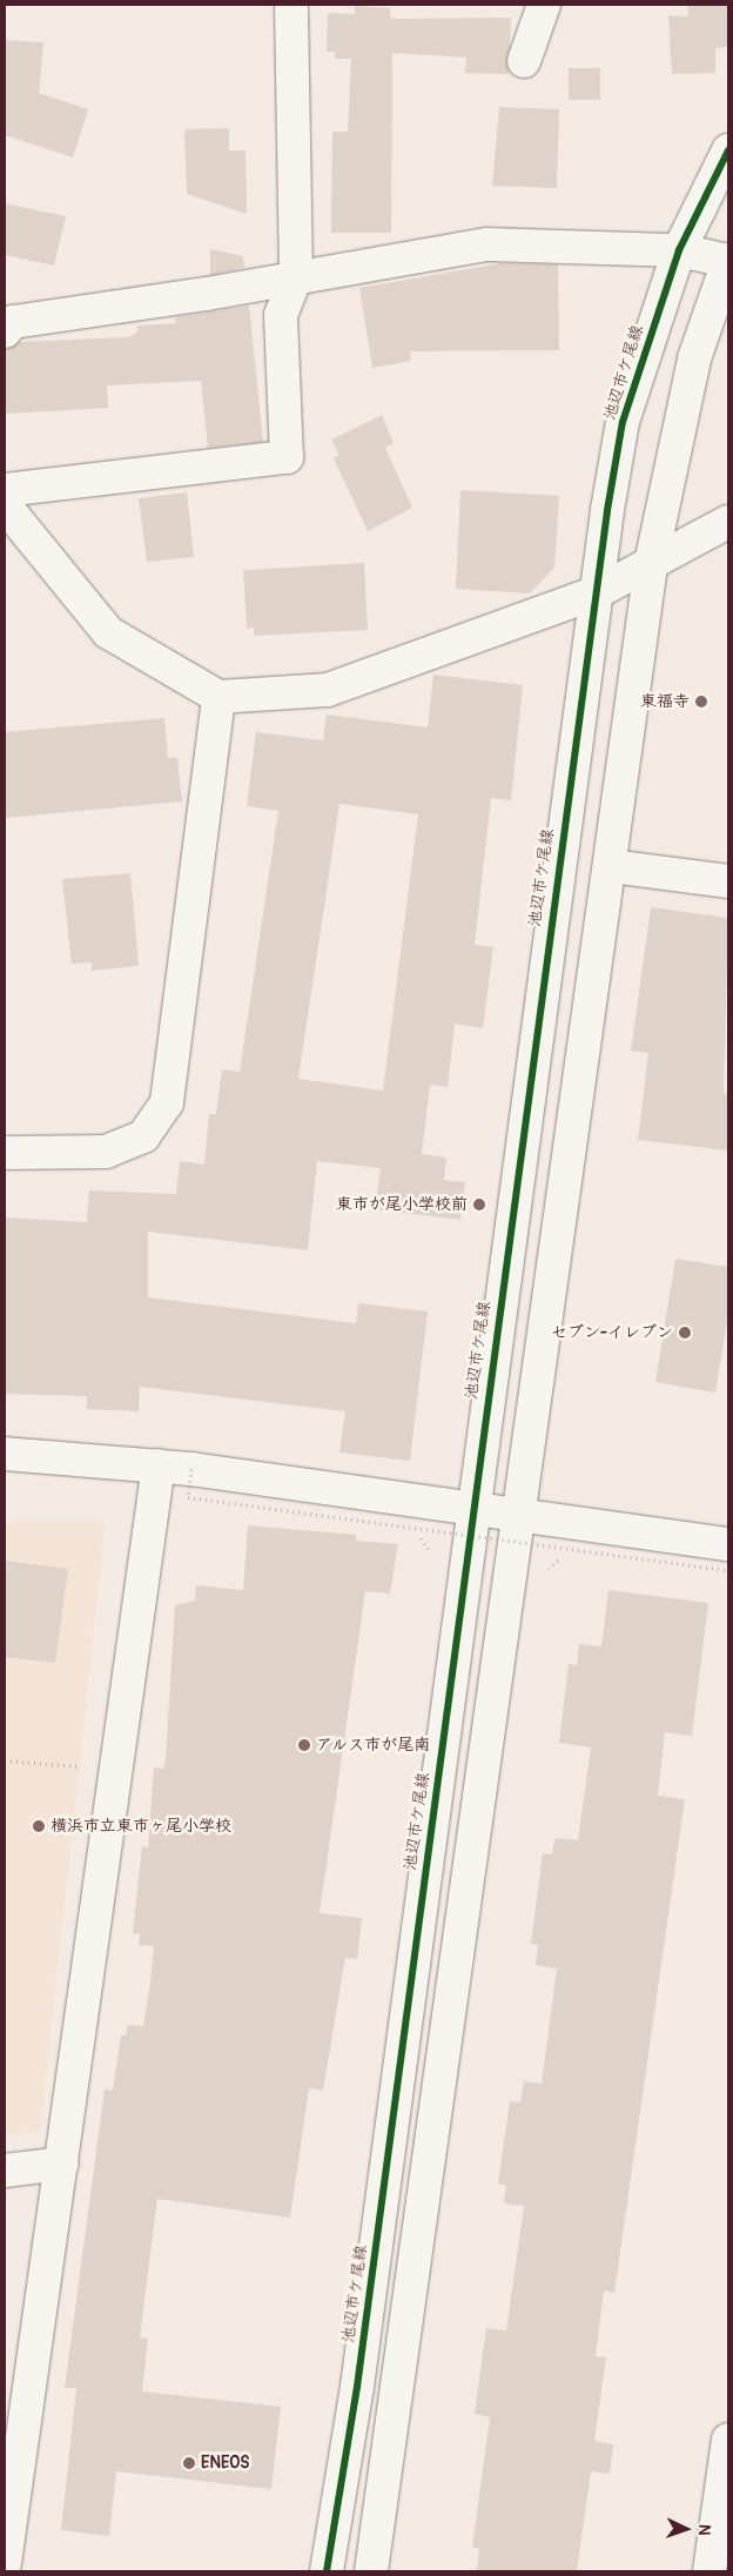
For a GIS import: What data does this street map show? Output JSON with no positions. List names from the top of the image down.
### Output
{
  "streets": {
    "street": ["池辺市ケ尾線"]
  },
  "places": [
    "東福寺",
    "東市が尾小学校前",
    "セブン-イレブン",
    "アルス市が尾南",
    "横浜市立東市ヶ尾小学校",
    "ENEOS"
  ],
  "north": "right"
}
